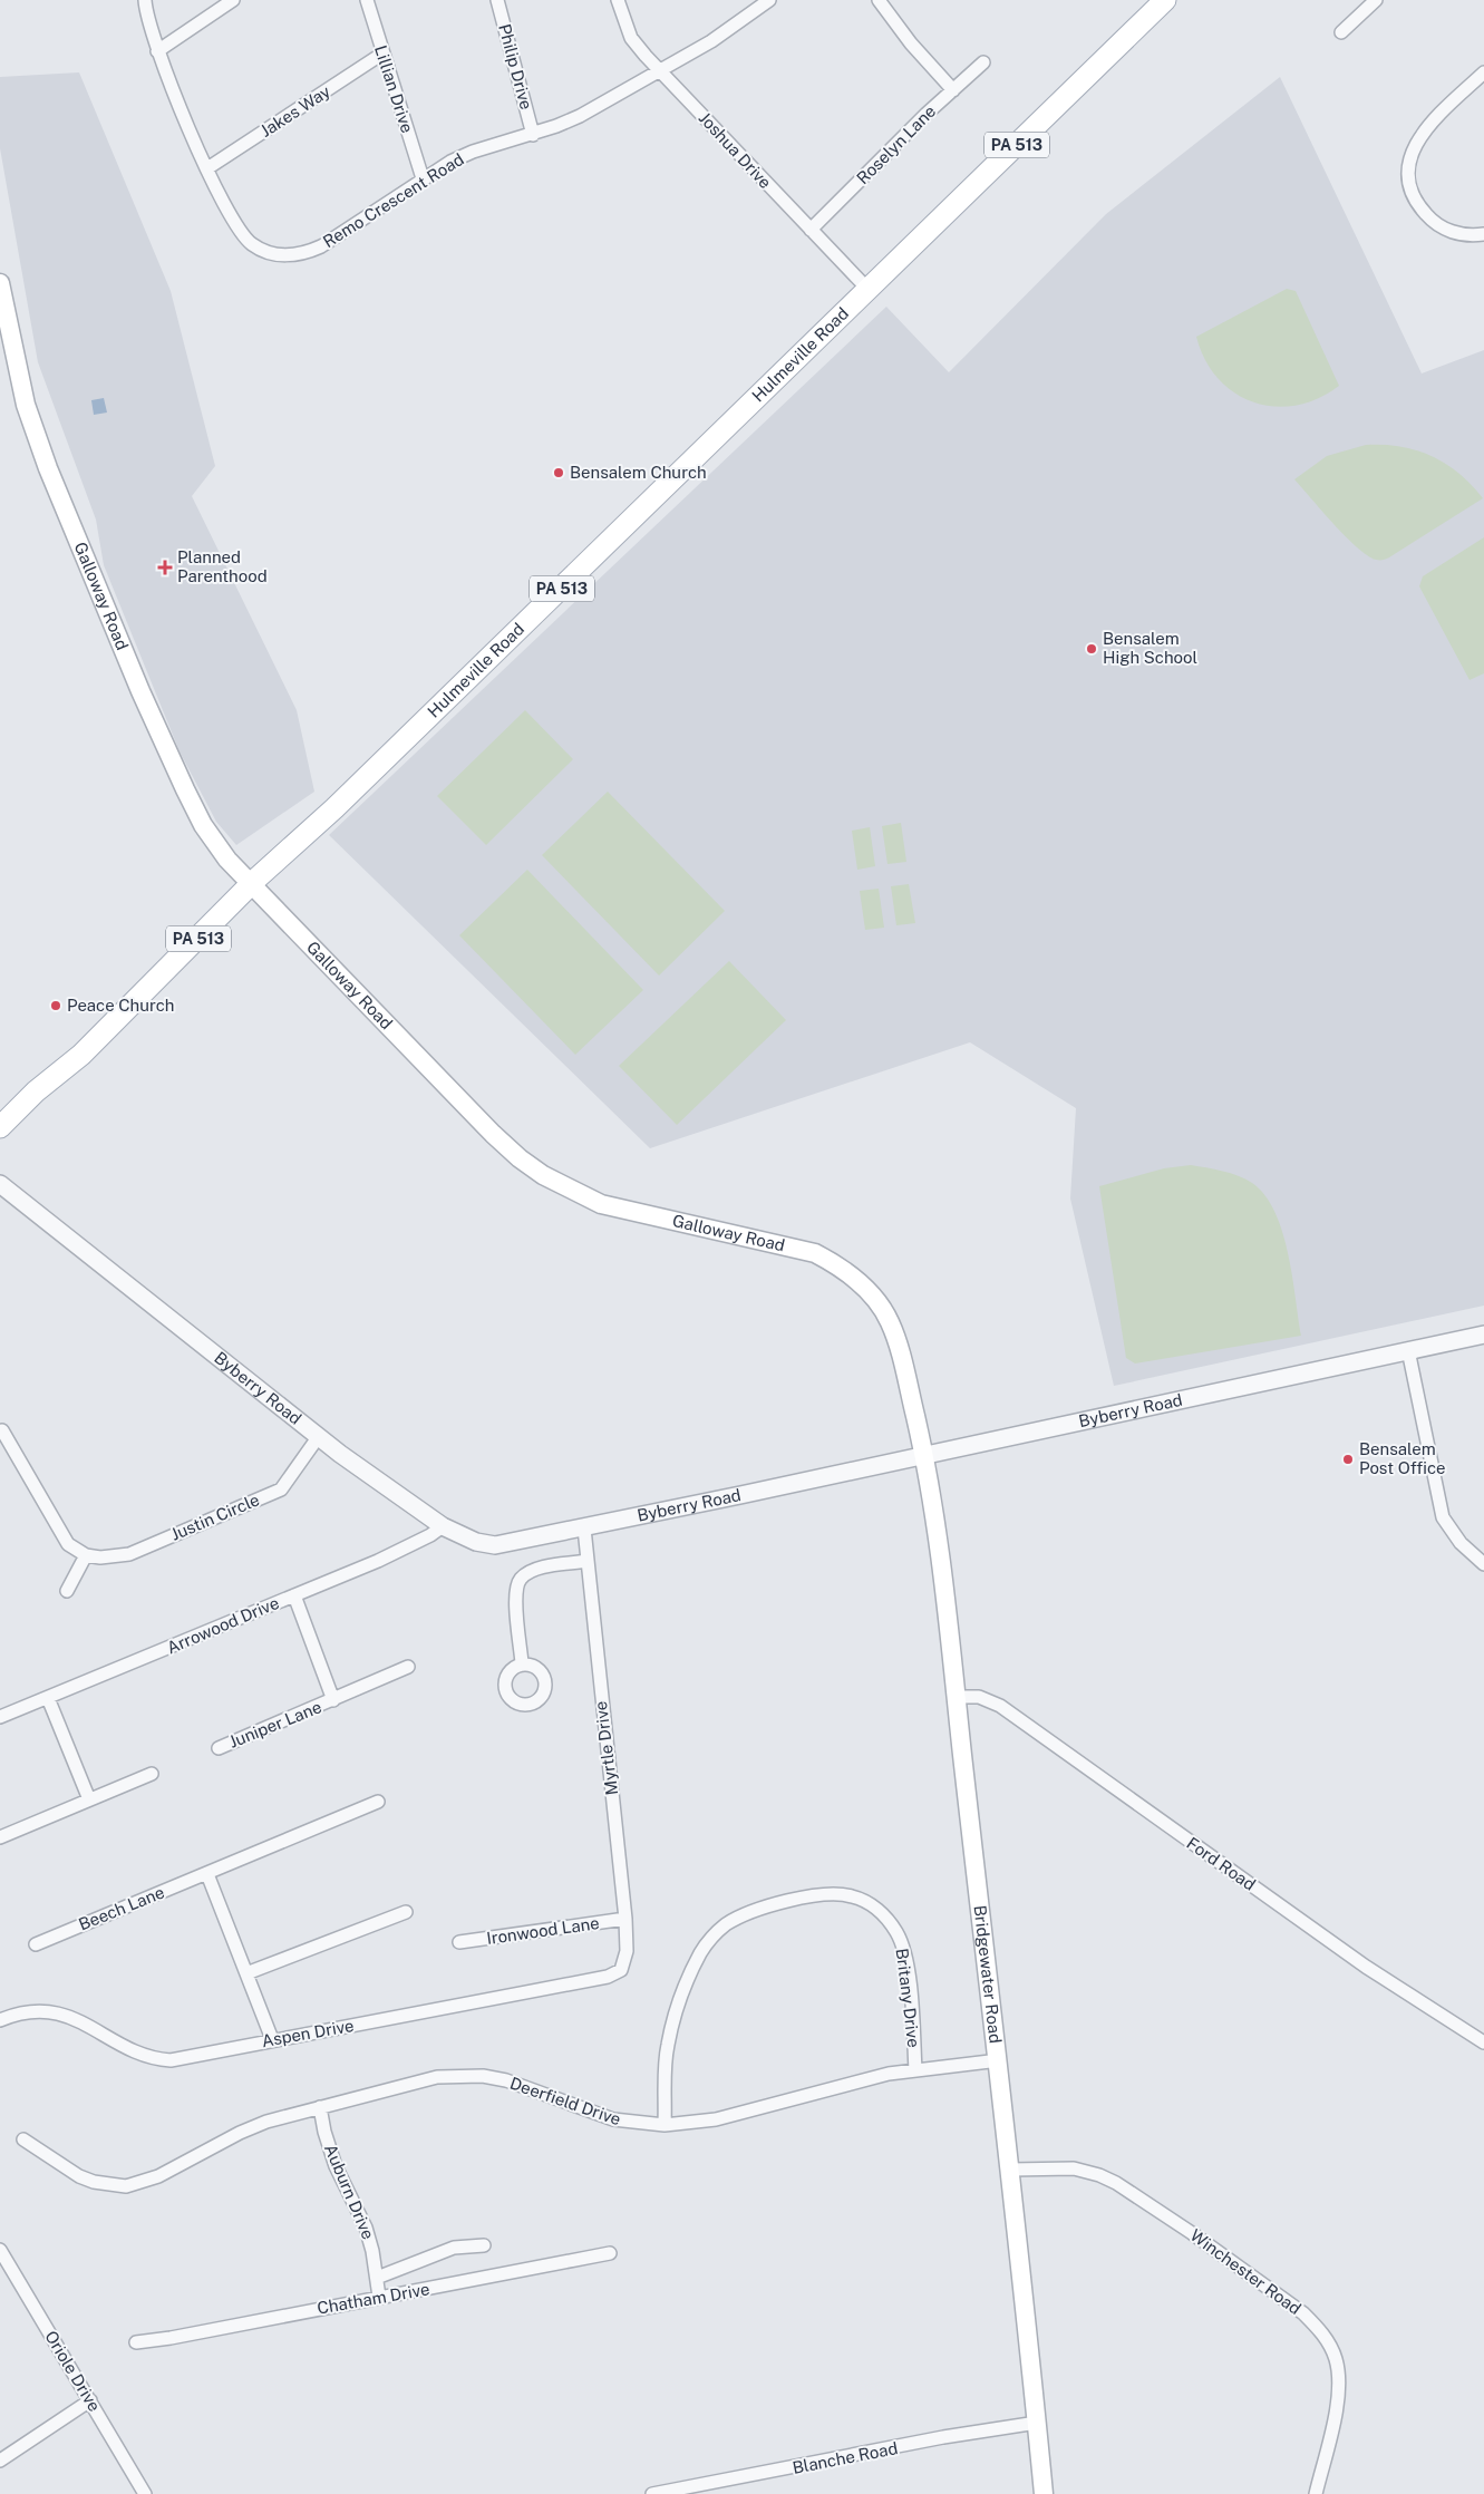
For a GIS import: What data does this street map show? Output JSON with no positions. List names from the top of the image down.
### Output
{
  "streets": {
    "main road": [
      "PA 513",
      "Hulmeville Road",
      "Galloway Road",
      "Bridgewater Road"
    ],
    "street": [
      "Philip Drive",
      "Lillian Drive",
      "Jakes Way",
      "Roselyn Lane",
      "Joshua Drive",
      "Remo Crescent Road",
      "Byberry Road",
      "Justin Circle",
      "Arrowood Drive",
      "Juniper Lane",
      "Myrtle Drive",
      "Ford Road",
      "Beech Lane",
      "Ironwood Lane",
      "Britany Drive",
      "Aspen Drive",
      "Deerfield Drive",
      "Auburn Drive",
      "Winchester Road",
      "Chatham Drive",
      "Oriole Drive",
      "Blanche Road"
    ]
  },
  "crossings": [
    ["Philip Drive", "Remo Crescent Road"],
    ["Lillian Drive", "Jakes Way"],
    ["Lillian Drive", "Remo Crescent Road"],
    ["Jakes Way", "Remo Crescent Road"],
    ["Roselyn Lane", "Joshua Drive"],
    ["Joshua Drive", "Remo Crescent Road"],
    ["Joshua Drive", "Hulmeville Road"],
    ["Hulmeville Road", "Galloway Road"],
    ["Galloway Road", "Byberry Road"],
    ["Galloway Road", "Bridgewater Road"],
    ["Byberry Road", "Justin Circle"],
    ["Byberry Road", "Arrowood Drive"],
    ["Byberry Road", "Myrtle Drive"],
    ["Byberry Road", "Bridgewater Road"],
    ["Arrowood Drive", "Juniper Lane"],
    ["Myrtle Drive", "Ironwood Lane"],
    ["Myrtle Drive", "Aspen Drive"],
    ["Ford Road", "Bridgewater Road"],
    ["Bridgewater Road", "Deerfield Drive"],
    ["Bridgewater Road", "Winchester Road"],
    ["Bridgewater Road", "Blanche Road"],
    ["Britany Drive", "Deerfield Drive"],
    ["Deerfield Drive", "Auburn Drive"],
    ["Auburn Drive", "Chatham Drive"]
  ],
  "places": {
    "other": [
      "Bensalem Church",
      "Bensalem High School",
      "Peace Church",
      "Bensalem Post Office"
    ],
    "health": ["Planned Parenthood"]
  }
}
